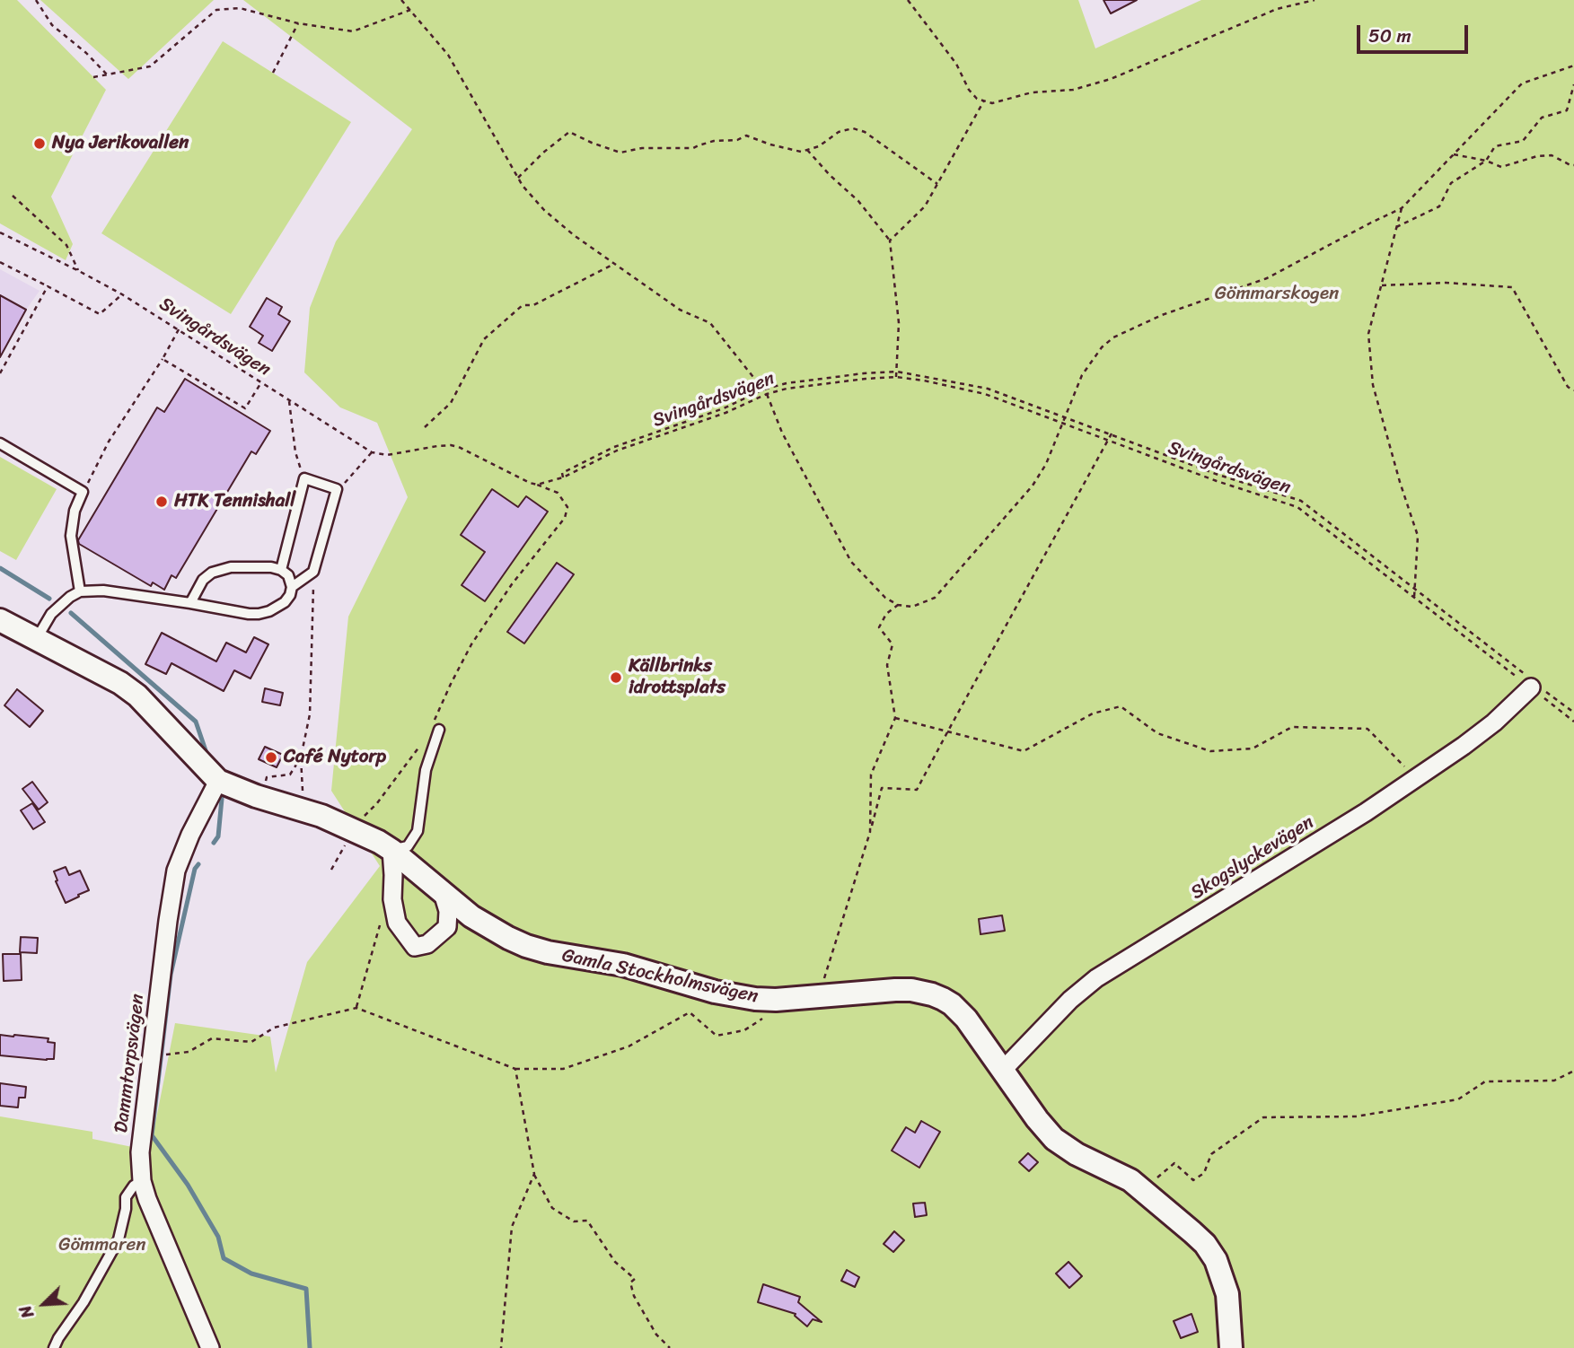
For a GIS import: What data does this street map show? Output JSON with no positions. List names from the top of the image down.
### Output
{
  "streets": {
    "street": ["Skogslyckevägen", "Gamla Stockholmsvägen", "Dammtorpsvägen"],
    "path": ["Svingårdsvägen"]
  },
  "crossings": [
    ["Svingårdsvägen", "Skogslyckevägen"],
    ["Skogslyckevägen", "Gamla Stockholmsvägen"],
    ["Gamla Stockholmsvägen", "Dammtorpsvägen"]
  ],
  "parks": ["Gömmarskogen", "Gömmaren"],
  "places": [
    "Nya Jerikovallen",
    "HTK Tennishall",
    "Källbrinks idrottsplats",
    "Café Nytorp"
  ],
  "scale_bar": "50 m",
  "north": "bottom left"
}
